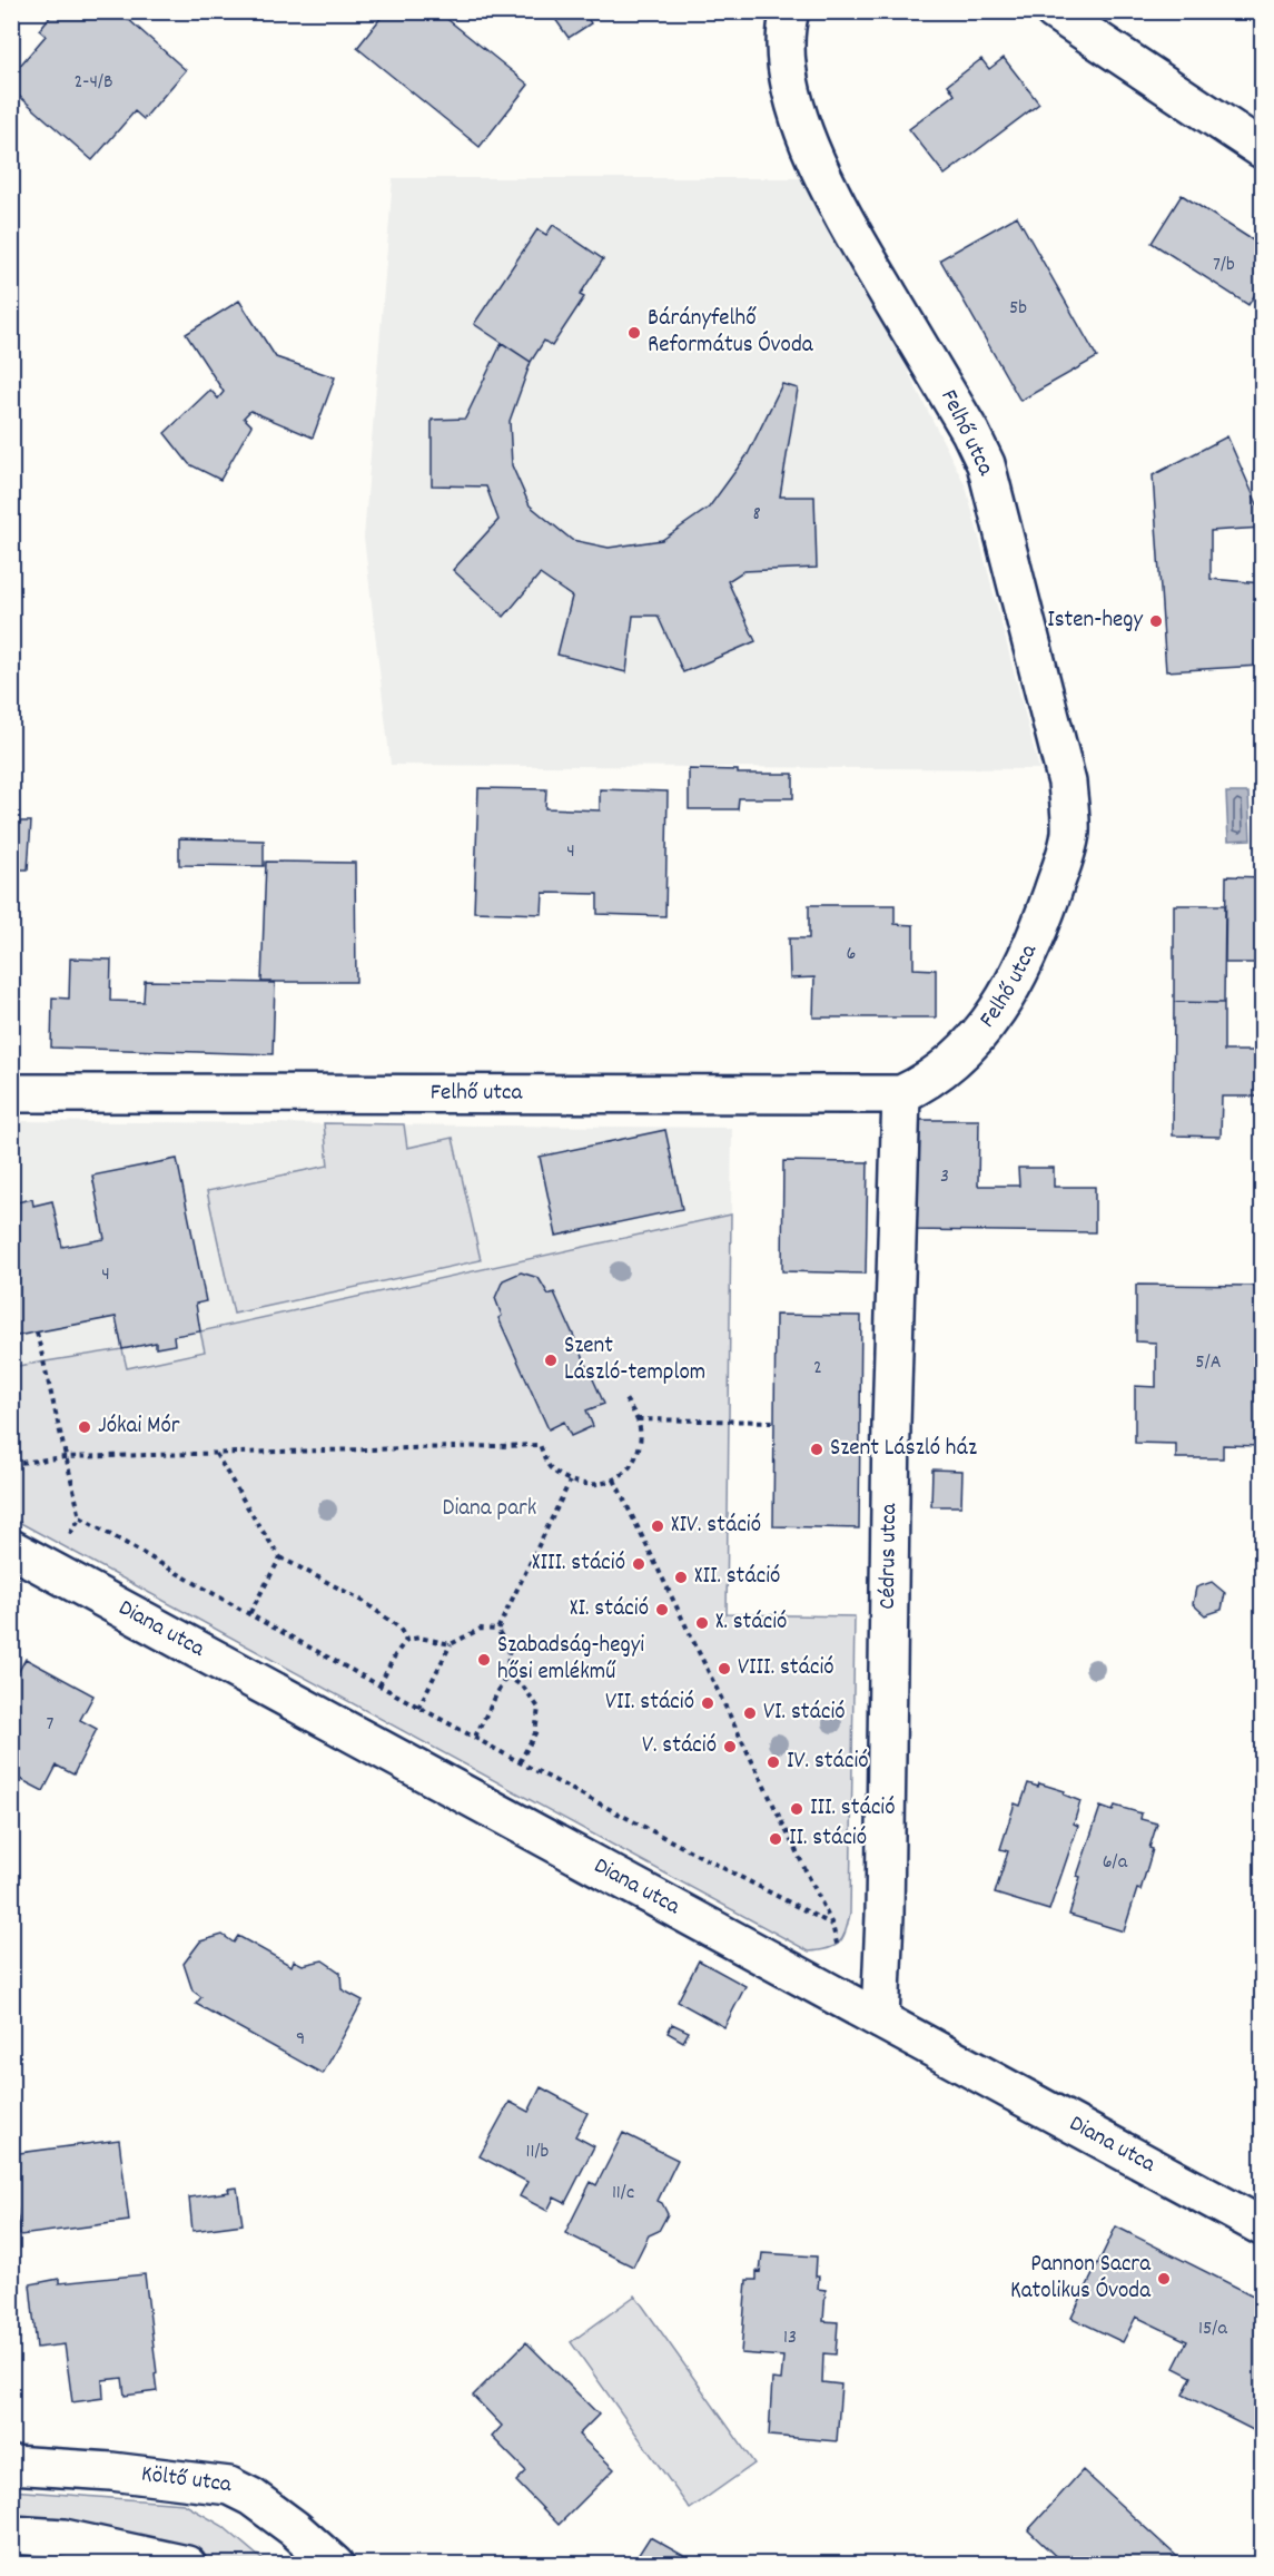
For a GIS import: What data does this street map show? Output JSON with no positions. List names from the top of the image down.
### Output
{
  "streets": {
    "street": [
      "Felhő utca",
      "Cédrus utca",
      "Diana utca",
      "Költő utca"
    ]
  },
  "crossings": [
    ["Felhő utca", "Cédrus utca"],
    ["Cédrus utca", "Diana utca"]
  ],
  "parks": ["Diana park"],
  "places": [
    "Bárányfelhő Református Óvoda",
    "Isten-hegy",
    "Szent László-templom",
    "Jókai Mór",
    "Szent László ház",
    "XIV. stáció",
    "XIII. stáció",
    "XII. stáció",
    "XI. stáció",
    "X. stáció",
    "Szabadság-hegyi hősi emlékmű",
    "VIII. stáció",
    "VII. stáció",
    "VI. stáció",
    "V. stáció",
    "IV. stáció",
    "III. stáció",
    "II. stáció",
    "Pannon Sacra Katolikus Óvoda"
  ],
  "house_numbers": [
    "2-4/B",
    "7/b",
    "5b",
    "8",
    "4",
    "6",
    "3",
    "4",
    "5/A",
    "2",
    "7",
    "6/a",
    "9",
    "11/b",
    "11/c",
    "15/a",
    "13"
  ]
}
